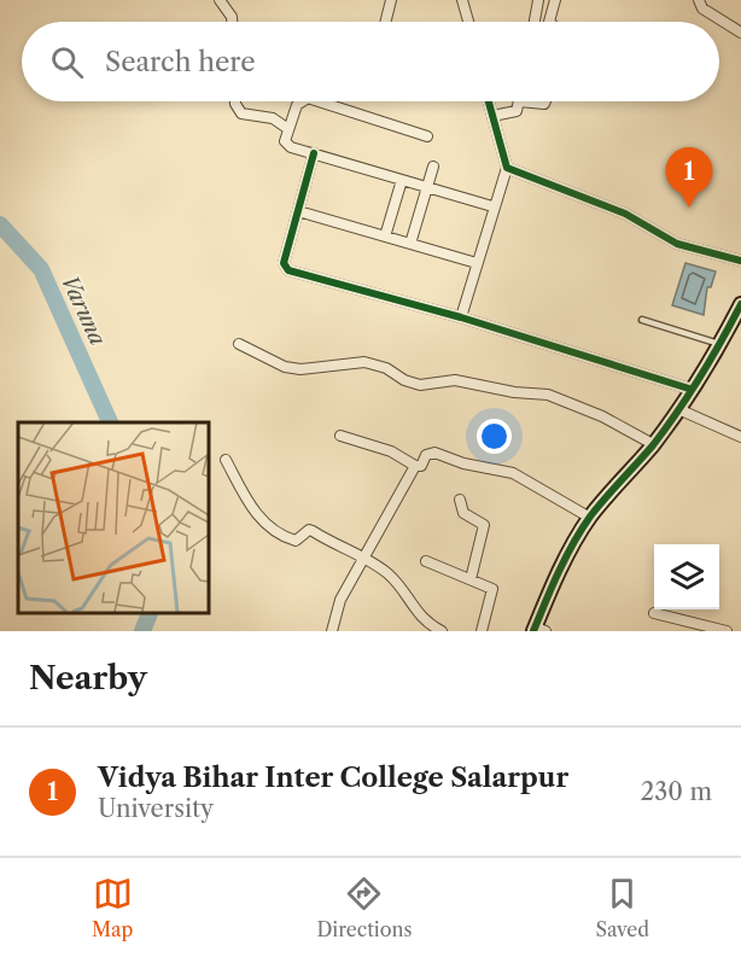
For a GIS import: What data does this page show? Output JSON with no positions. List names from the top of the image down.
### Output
{
  "water": ["Varuna"],
  "page": {
    "search": "Search here",
    "pins": "1",
    "heading": "Nearby",
    "list": [
      {
        "mark": "1",
        "name": "Vidya Bihar Inter College Salarpur",
        "note": "University",
        "value": "230 m"
      }
    ],
    "nav": ["Map", "Directions", "Saved"]
  }
}
